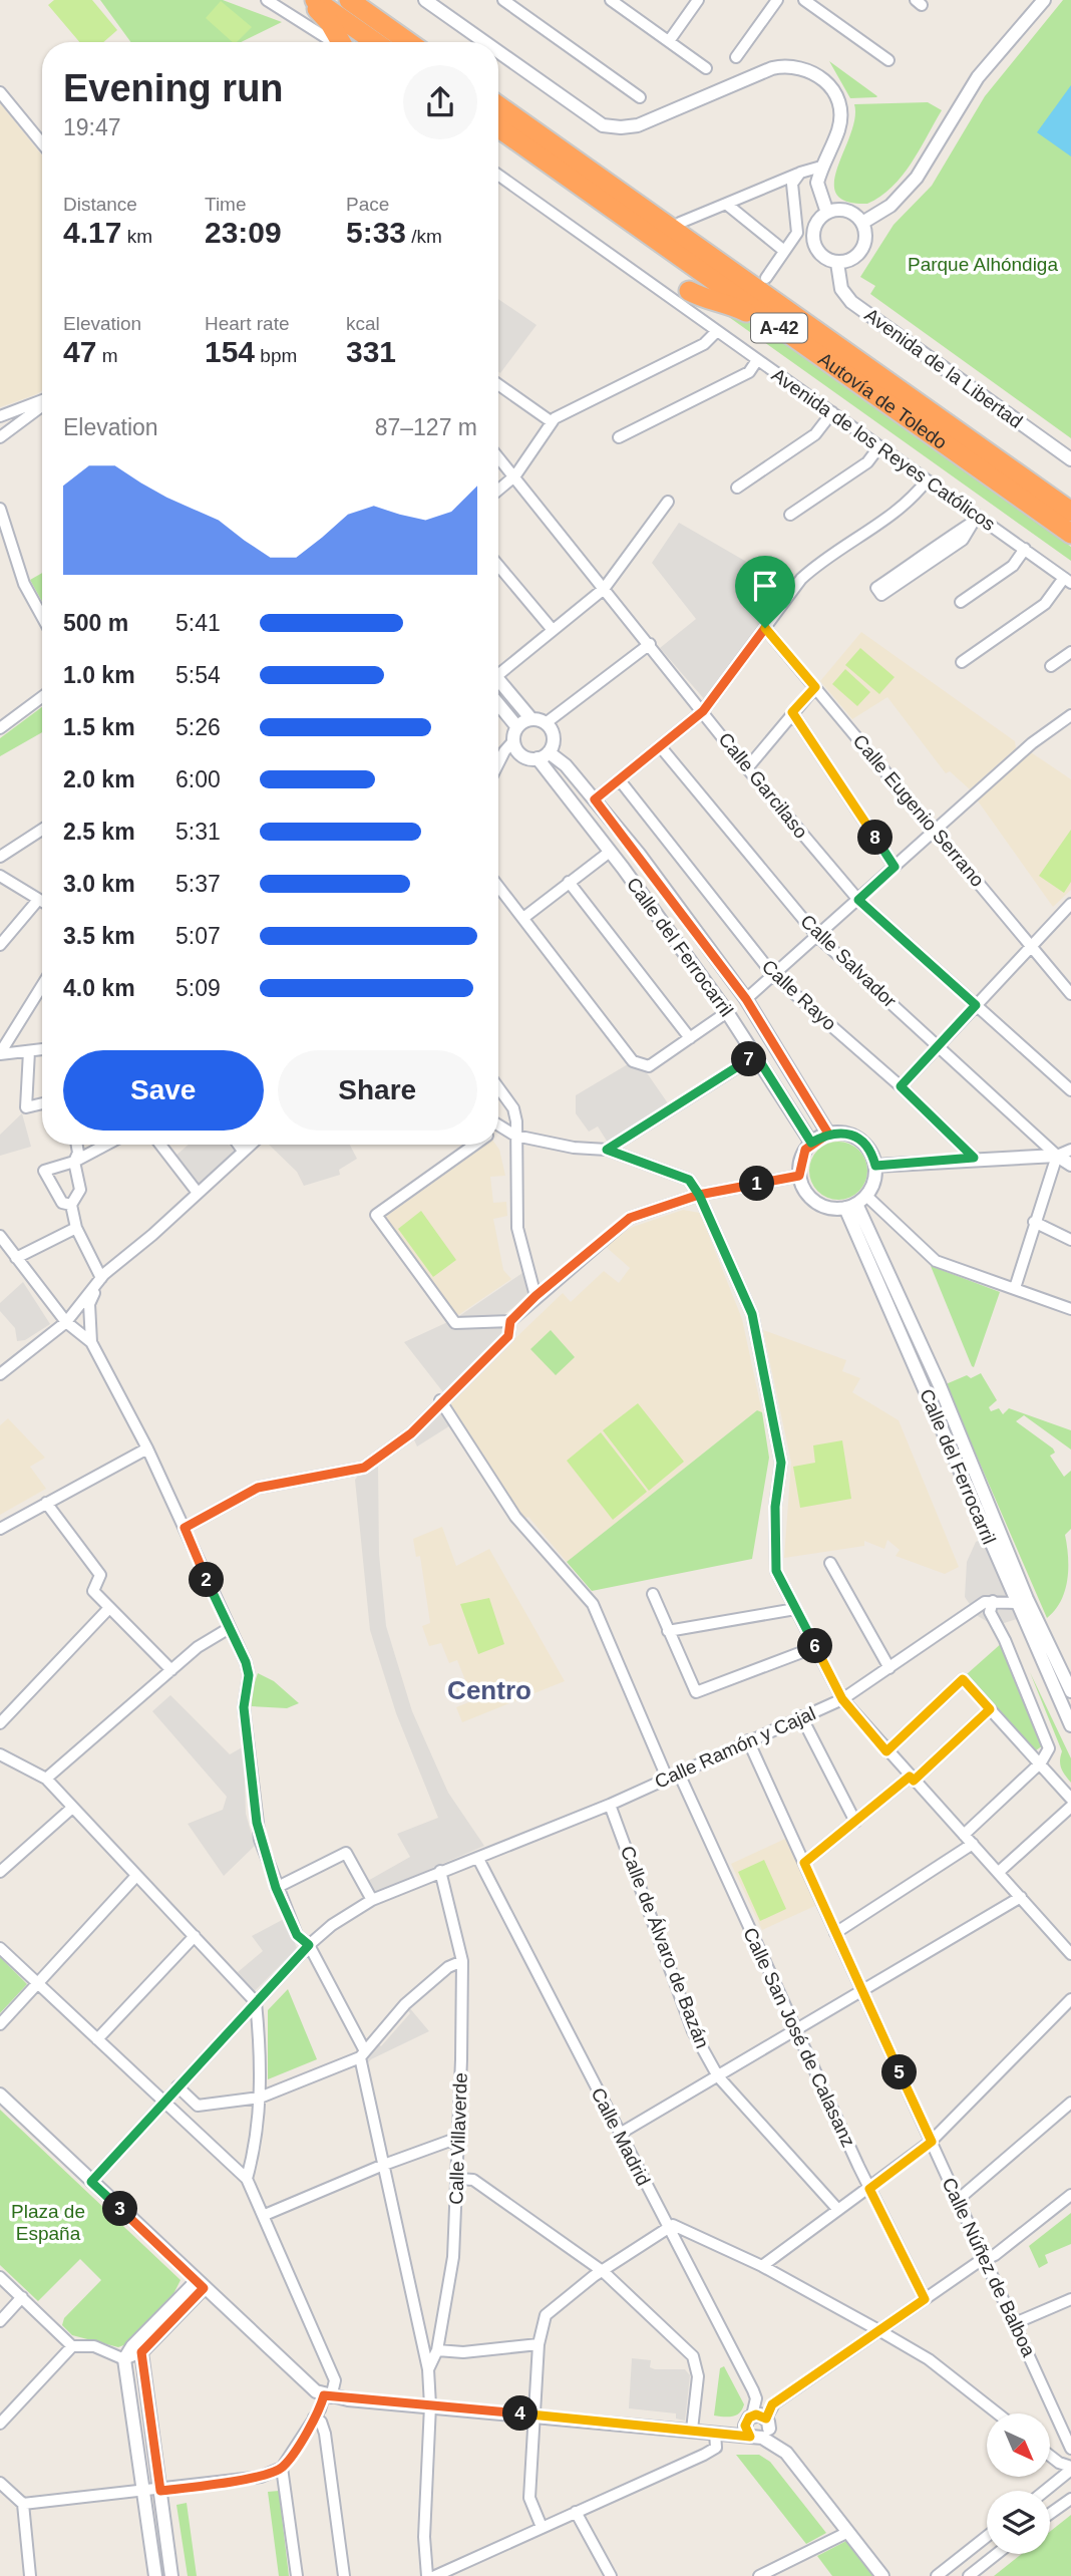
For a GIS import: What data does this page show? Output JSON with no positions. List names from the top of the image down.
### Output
{
  "streets": {
    "highway": ["A-42", "Autovía de Toledo"],
    "street": [
      "Avenida de la Libertad",
      "Avenida de los Reyes Católicos",
      "Calle Garcilaso",
      "Calle Eugenio Serrano",
      "Calle del Ferrocarril",
      "Calle Salvador",
      "Calle Rayo",
      "Calle Ramón y Cajal",
      "Calle de Álvaro de Bazán",
      "Calle San José de Calasanz",
      "Calle Madrid",
      "Calle Villaverde",
      "Calle Núñez de Balboa"
    ]
  },
  "crossings": [
    ["Calle Ramón y Cajal", "Calle de Álvaro de Bazán"],
    ["Calle Ramón y Cajal", "Calle San José de Calasanz"],
    ["Calle Ramón y Cajal", "Calle Madrid"],
    ["Calle Ramón y Cajal", "Calle Villaverde"],
    ["Calle Ramón y Cajal", "Calle Núñez de Balboa"]
  ],
  "districts": ["Centro"],
  "parks": ["Parque Alhóndiga", "Plaza de España"],
  "north": "bottom right",
  "page": {
    "heading": ["Evening run", "19:47"],
    "stats": [
      ["Distance", "4.17 km"],
      ["Time", "23:09"],
      ["Pace", "5:33 /km"],
      ["Elevation", "47 m"],
      ["Heart rate", "154 bpm"],
      ["kcal", "331"]
    ],
    "chart": ["Elevation", "87–127 m"],
    "list": [
      {
        "name": "500 m",
        "note": "5:41"
      },
      {
        "name": "1.0 km",
        "note": "5:54"
      },
      {
        "name": "1.5 km",
        "note": "5:26"
      },
      {
        "name": "2.0 km",
        "note": "6:00"
      },
      {
        "name": "2.5 km",
        "note": "5:31"
      },
      {
        "name": "3.0 km",
        "note": "5:37"
      },
      {
        "name": "3.5 km",
        "note": "5:07"
      },
      {
        "name": "4.0 km",
        "note": "5:09"
      }
    ],
    "pins": [
      "8",
      "7",
      "1",
      "2",
      "6",
      "5",
      "3",
      "4"
    ],
    "buttons": ["Save", "Share"]
  }
}
